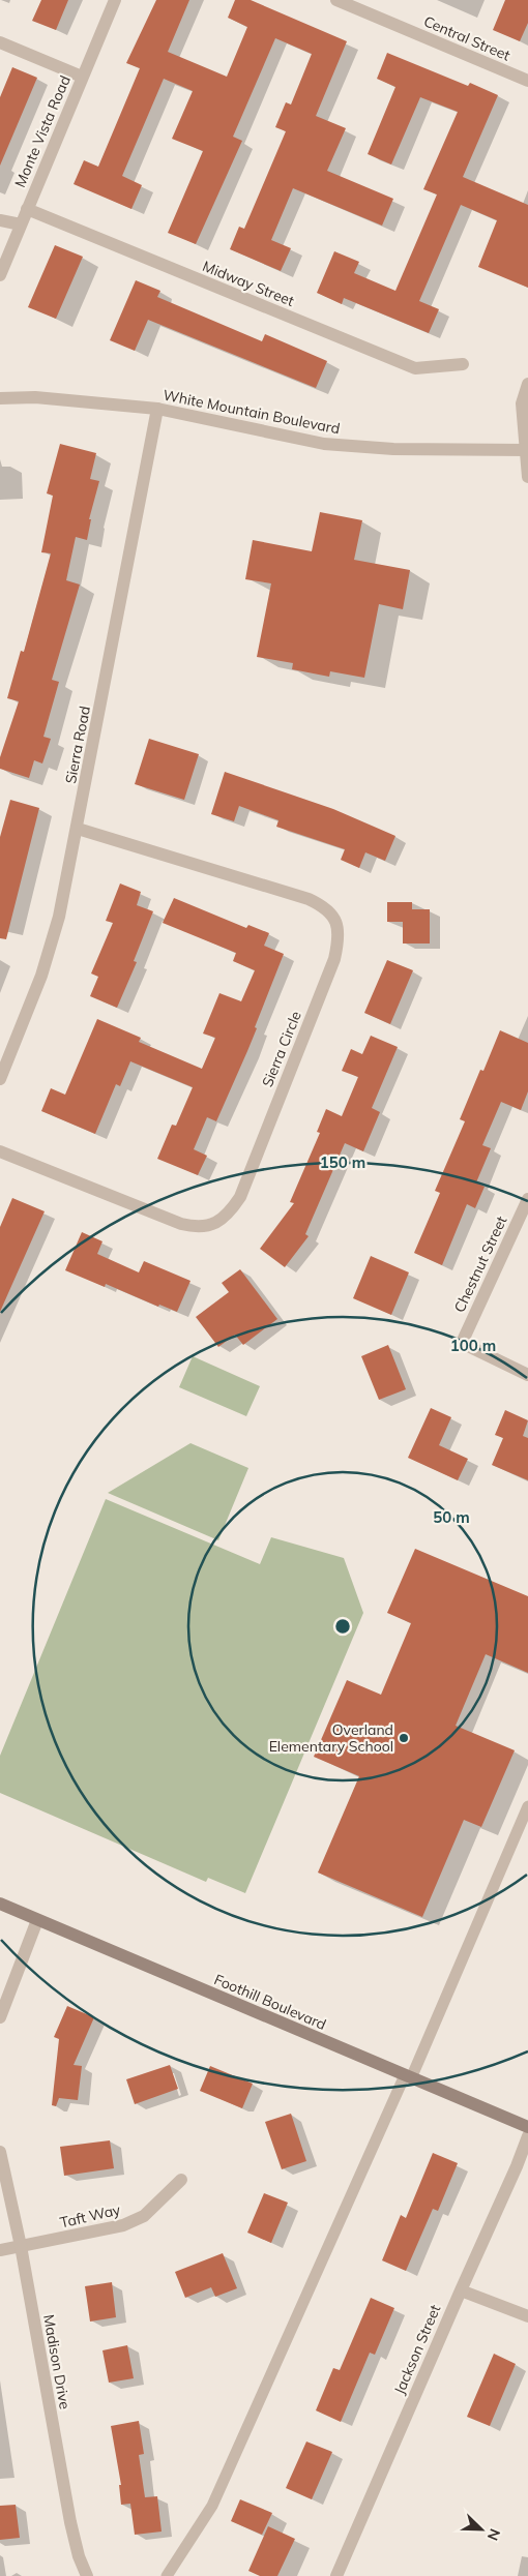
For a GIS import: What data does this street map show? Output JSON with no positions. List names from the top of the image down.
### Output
{
  "streets": {
    "main road": ["Foothill Boulevard"],
    "street": [
      "Central Street",
      "Monte Vista Road",
      "Midway Street",
      "White Mountain Boulevard",
      "Sierra Road",
      "Sierra Circle",
      "Chestnut Street",
      "Taft Way",
      "Jackson Street",
      "Madison Drive"
    ]
  },
  "crossings": [
    ["Monte Vista Road", "Midway Street"],
    ["White Mountain Boulevard", "Sierra Road"],
    ["Sierra Road", "Sierra Circle"],
    ["Taft Way", "Madison Drive"]
  ],
  "places": ["Overland Elementary School"],
  "north": "bottom right",
  "rings": ["150 m", "100 m", "50 m"]
}
